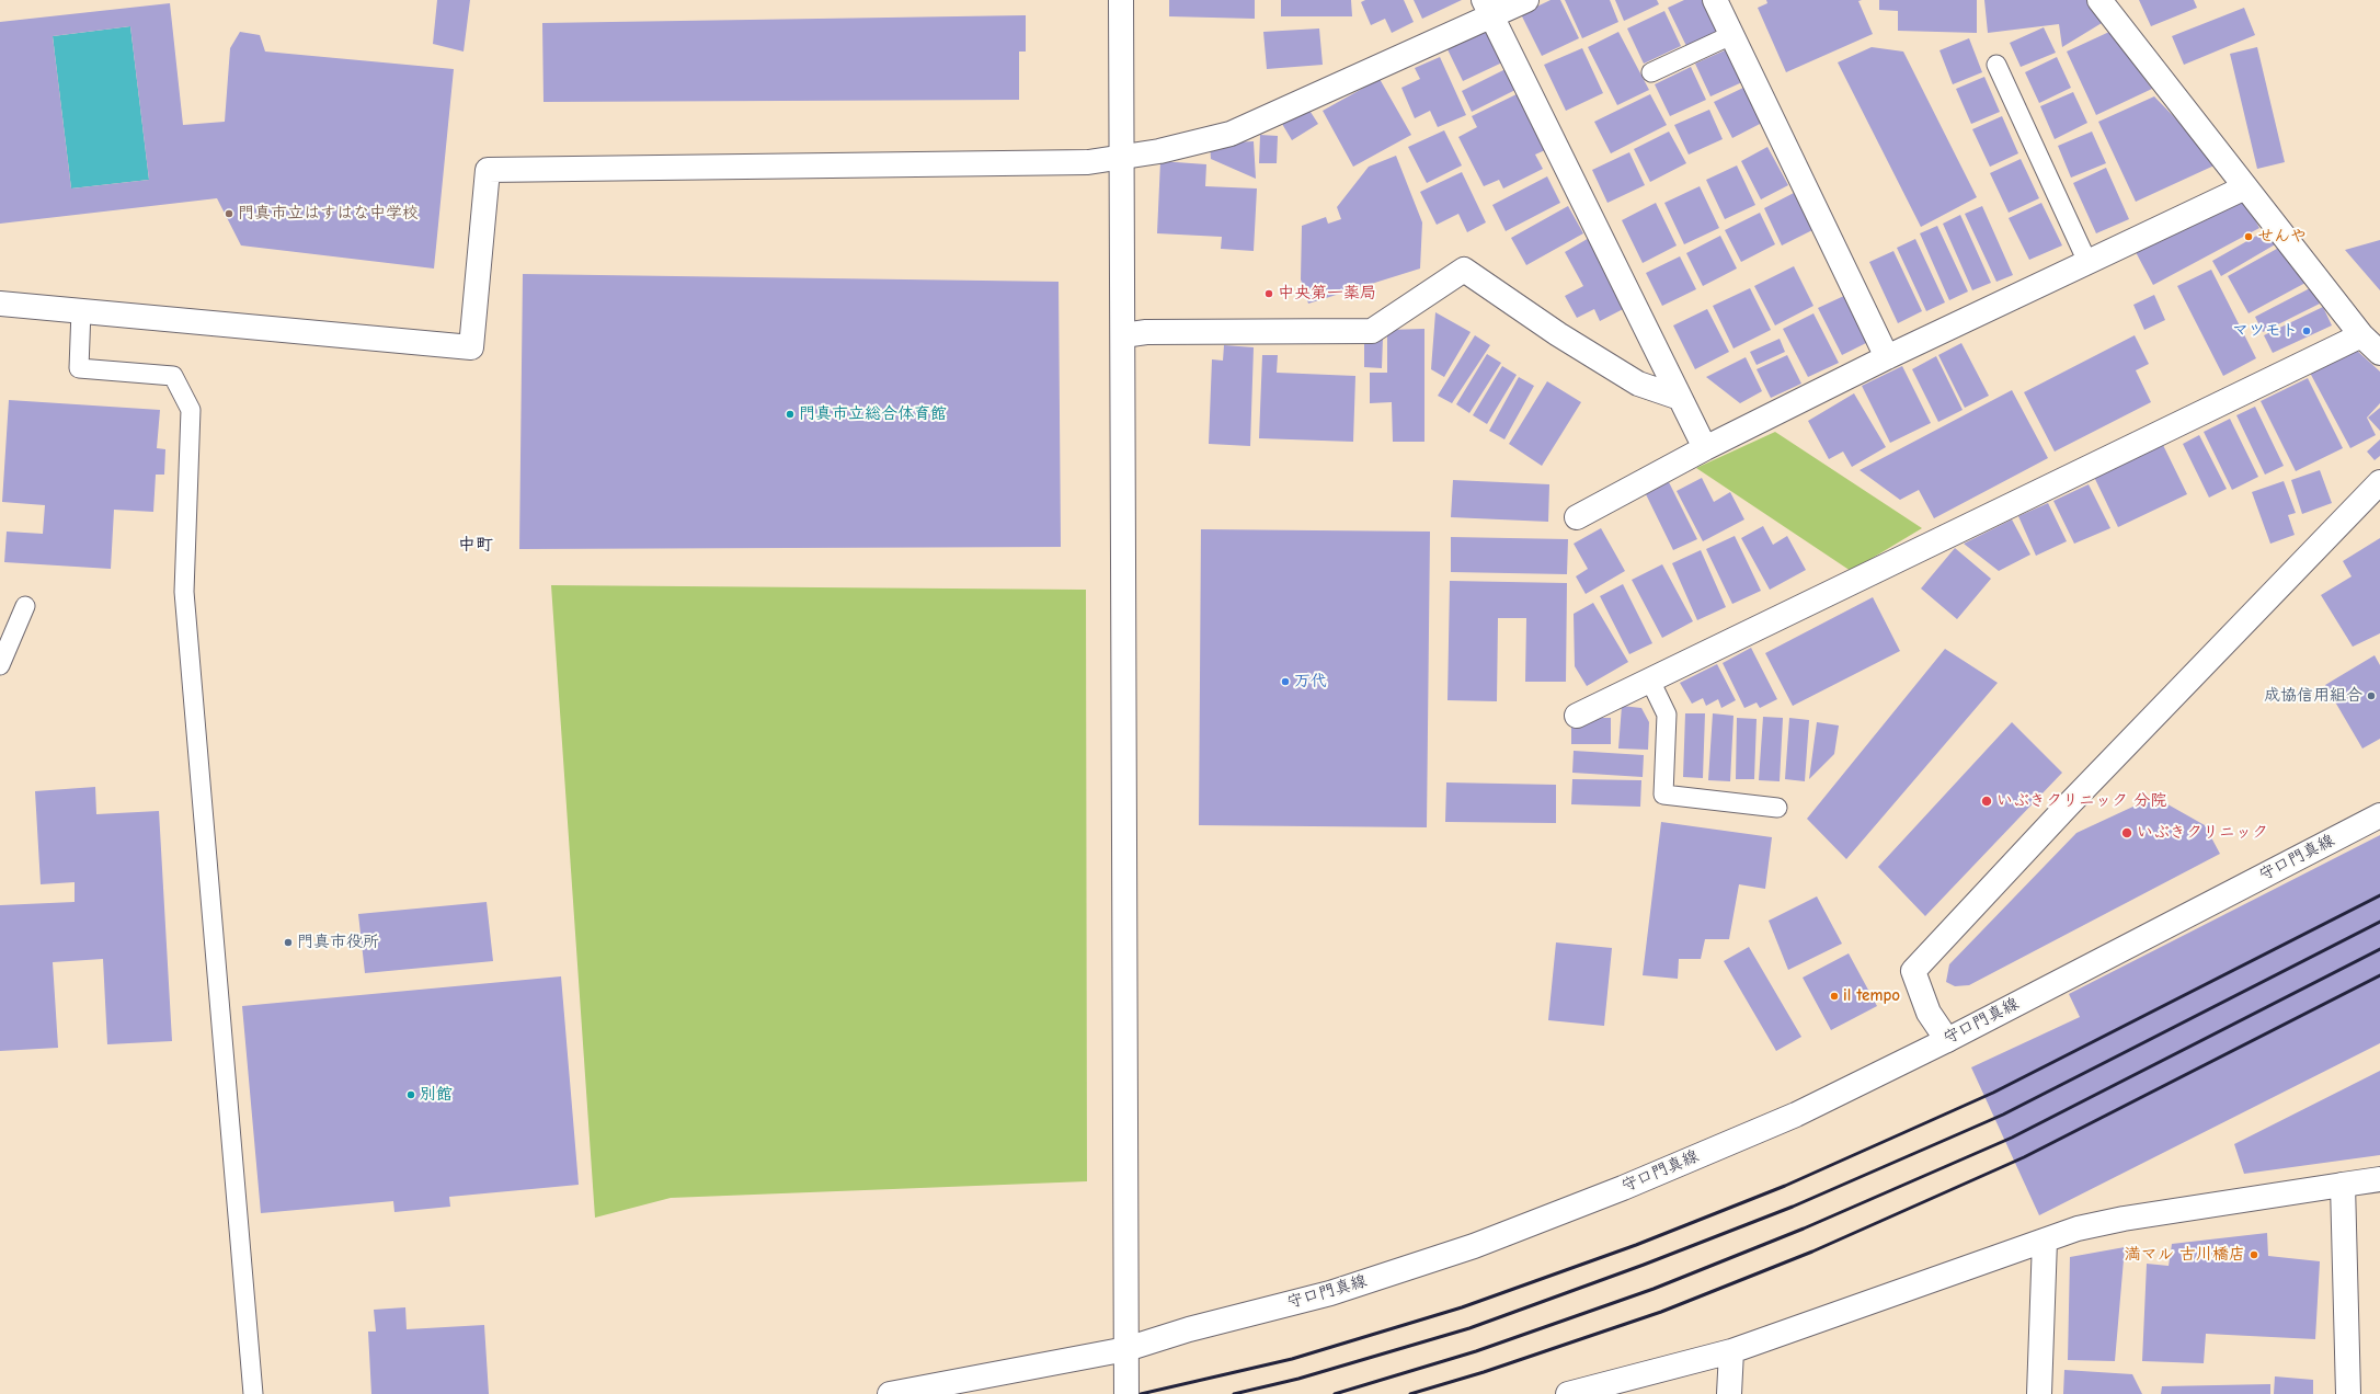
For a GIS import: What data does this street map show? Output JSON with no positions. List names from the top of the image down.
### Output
{
  "streets": {
    "street": ["守口門真線"]
  },
  "districts": ["中町"],
  "places": [
    "門真市立はすはな中学校",
    "せんや",
    "中央第一薬局",
    "マツモト",
    "門真市立総合体育館",
    "万代",
    "成協信用組合",
    "いぶきクリニック 分院",
    "いぶきクリニック",
    "門真市役所",
    "il tempo",
    "別館",
    "満マル 古川橋店"
  ]
}
